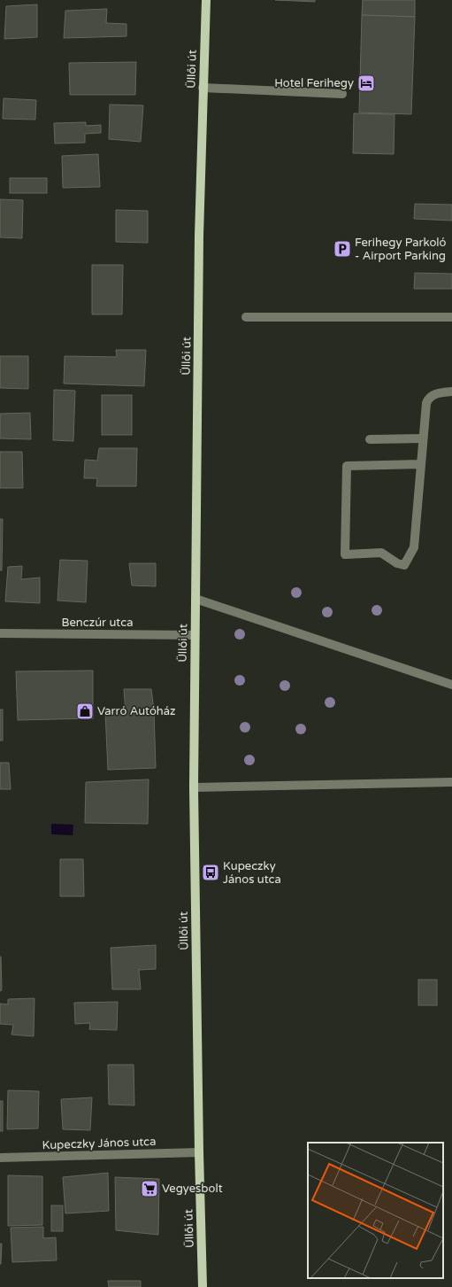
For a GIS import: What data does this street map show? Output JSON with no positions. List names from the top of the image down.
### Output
{
  "streets": {
    "main road": ["Üllői út"],
    "street": ["Benczúr utca", "Kupeczky János utca"]
  },
  "crossings": [
    ["Üllői út", "Benczúr utca"],
    ["Üllői út", "Kupeczky János utca"]
  ],
  "places": {
    "hotel": ["Hotel Ferihegy"],
    "parking": ["Ferihegy Parkoló - Airport Parking"],
    "shop": ["Varró Autóház"],
    "bus stop": ["Kupeczky János utca"],
    "supermarket": ["Vegyesbolt"]
  }
}
